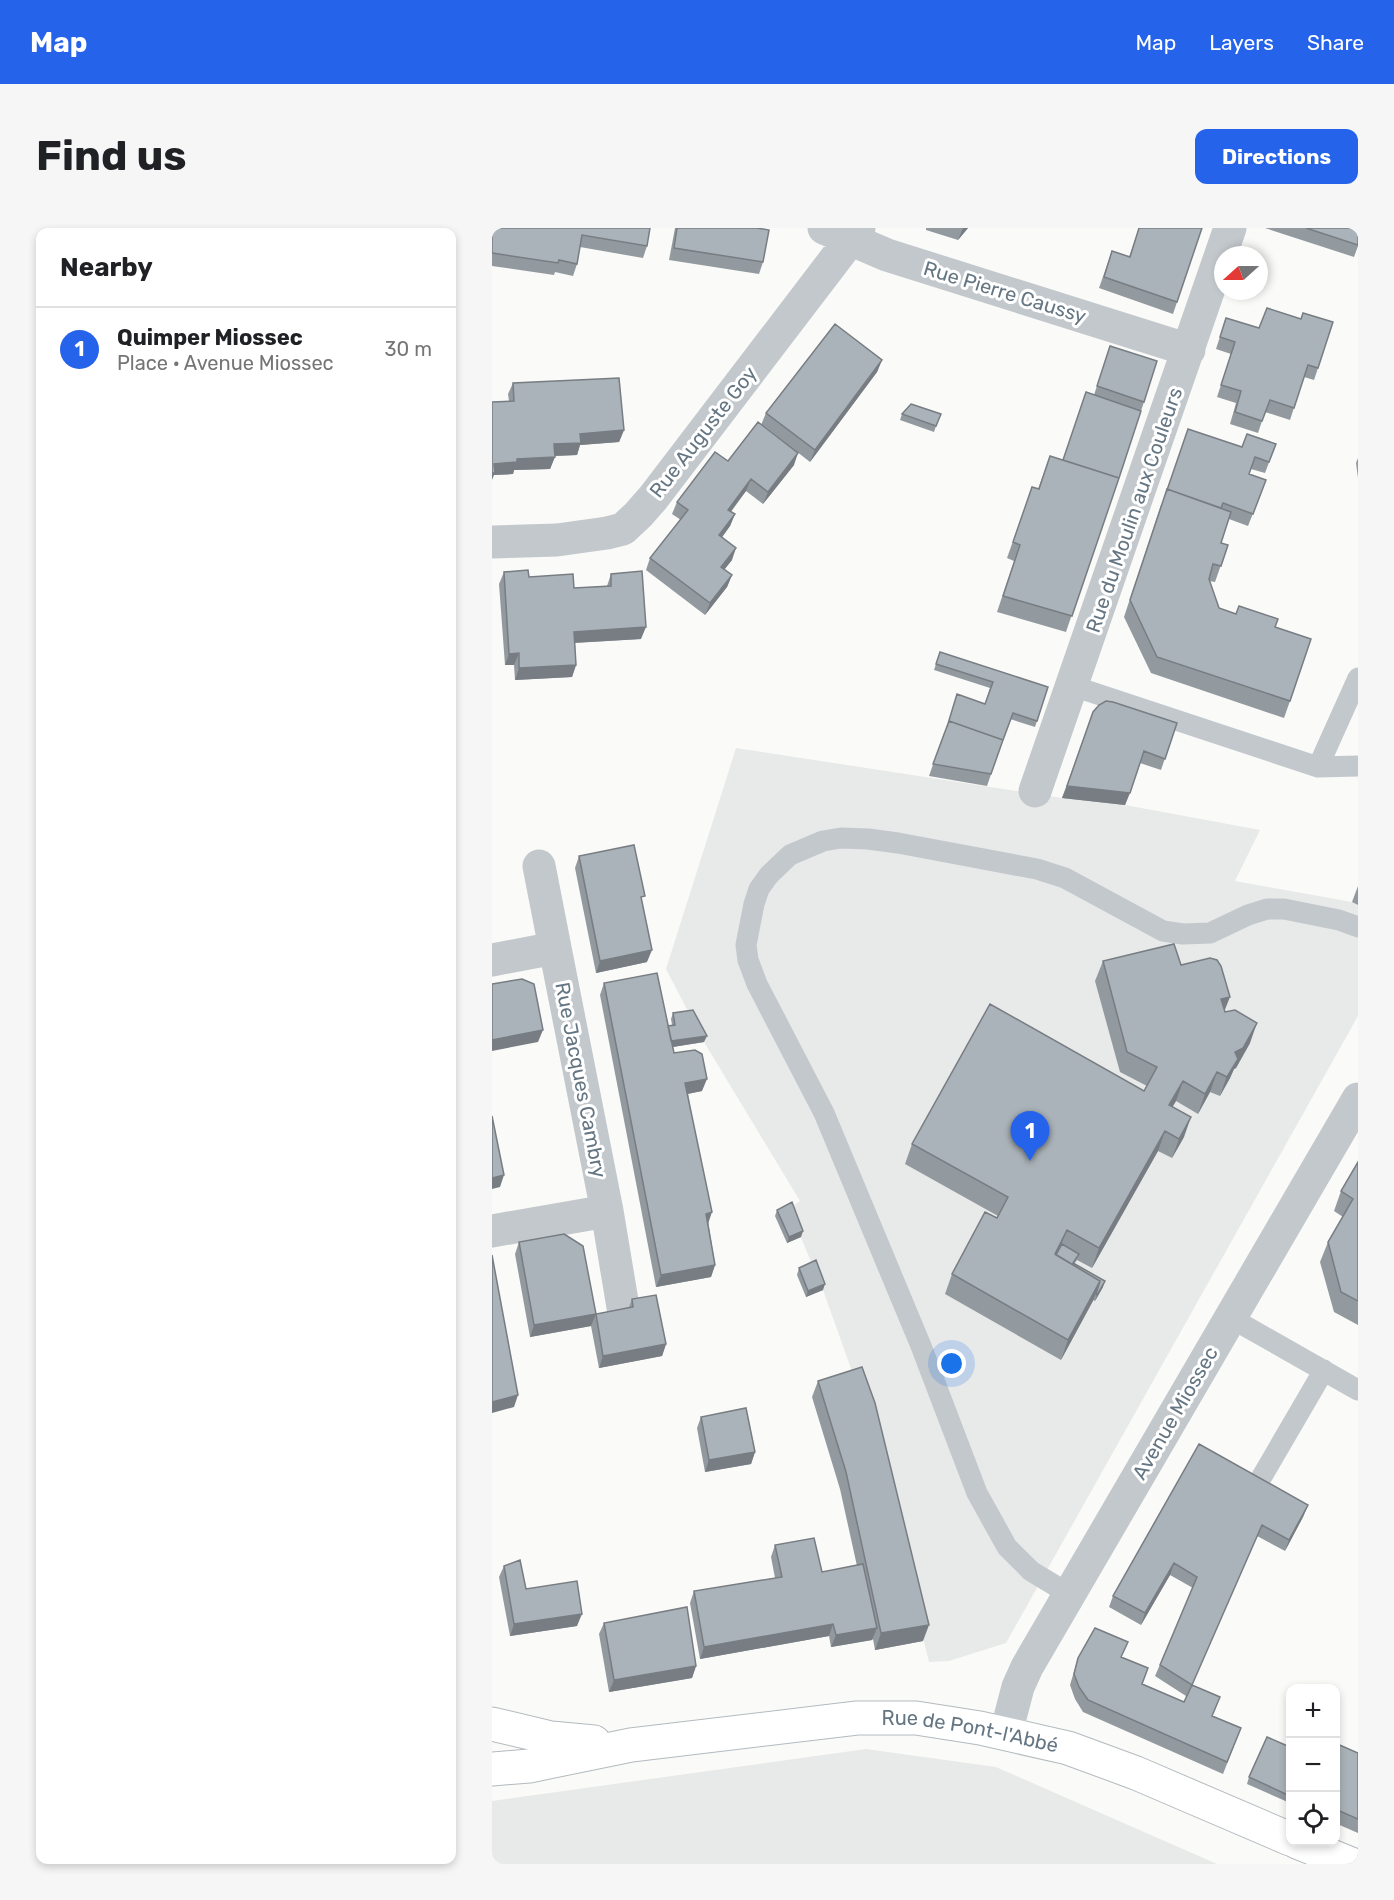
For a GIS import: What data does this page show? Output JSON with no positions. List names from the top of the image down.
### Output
{
  "streets": {
    "main road": ["Rue de Pont-l'Abbé"],
    "street": [
      "Rue Pierre Caussy",
      "Rue Auguste Goy",
      "Rue du Moulin aux Couleurs",
      "Rue Jacques Cambry",
      "Avenue Miossec"
    ]
  },
  "crossings": [
    ["Rue Pierre Caussy", "Rue Auguste Goy"],
    ["Rue Pierre Caussy", "Rue du Moulin aux Couleurs"],
    ["Avenue Miossec", "Rue de Pont-l'Abbé"]
  ],
  "north": "left",
  "page": {
    "header": "Map",
    "nav": ["Map", "Layers", "Share"],
    "buttons": "Directions",
    "title": "Find us",
    "heading": "Nearby",
    "list": [
      {
        "mark": "1",
        "name": "Quimper Miossec",
        "note": "Place · Avenue Miossec",
        "value": "30 m"
      }
    ],
    "pins": "1",
    "map_buttons": ["+", "−"]
  }
}
